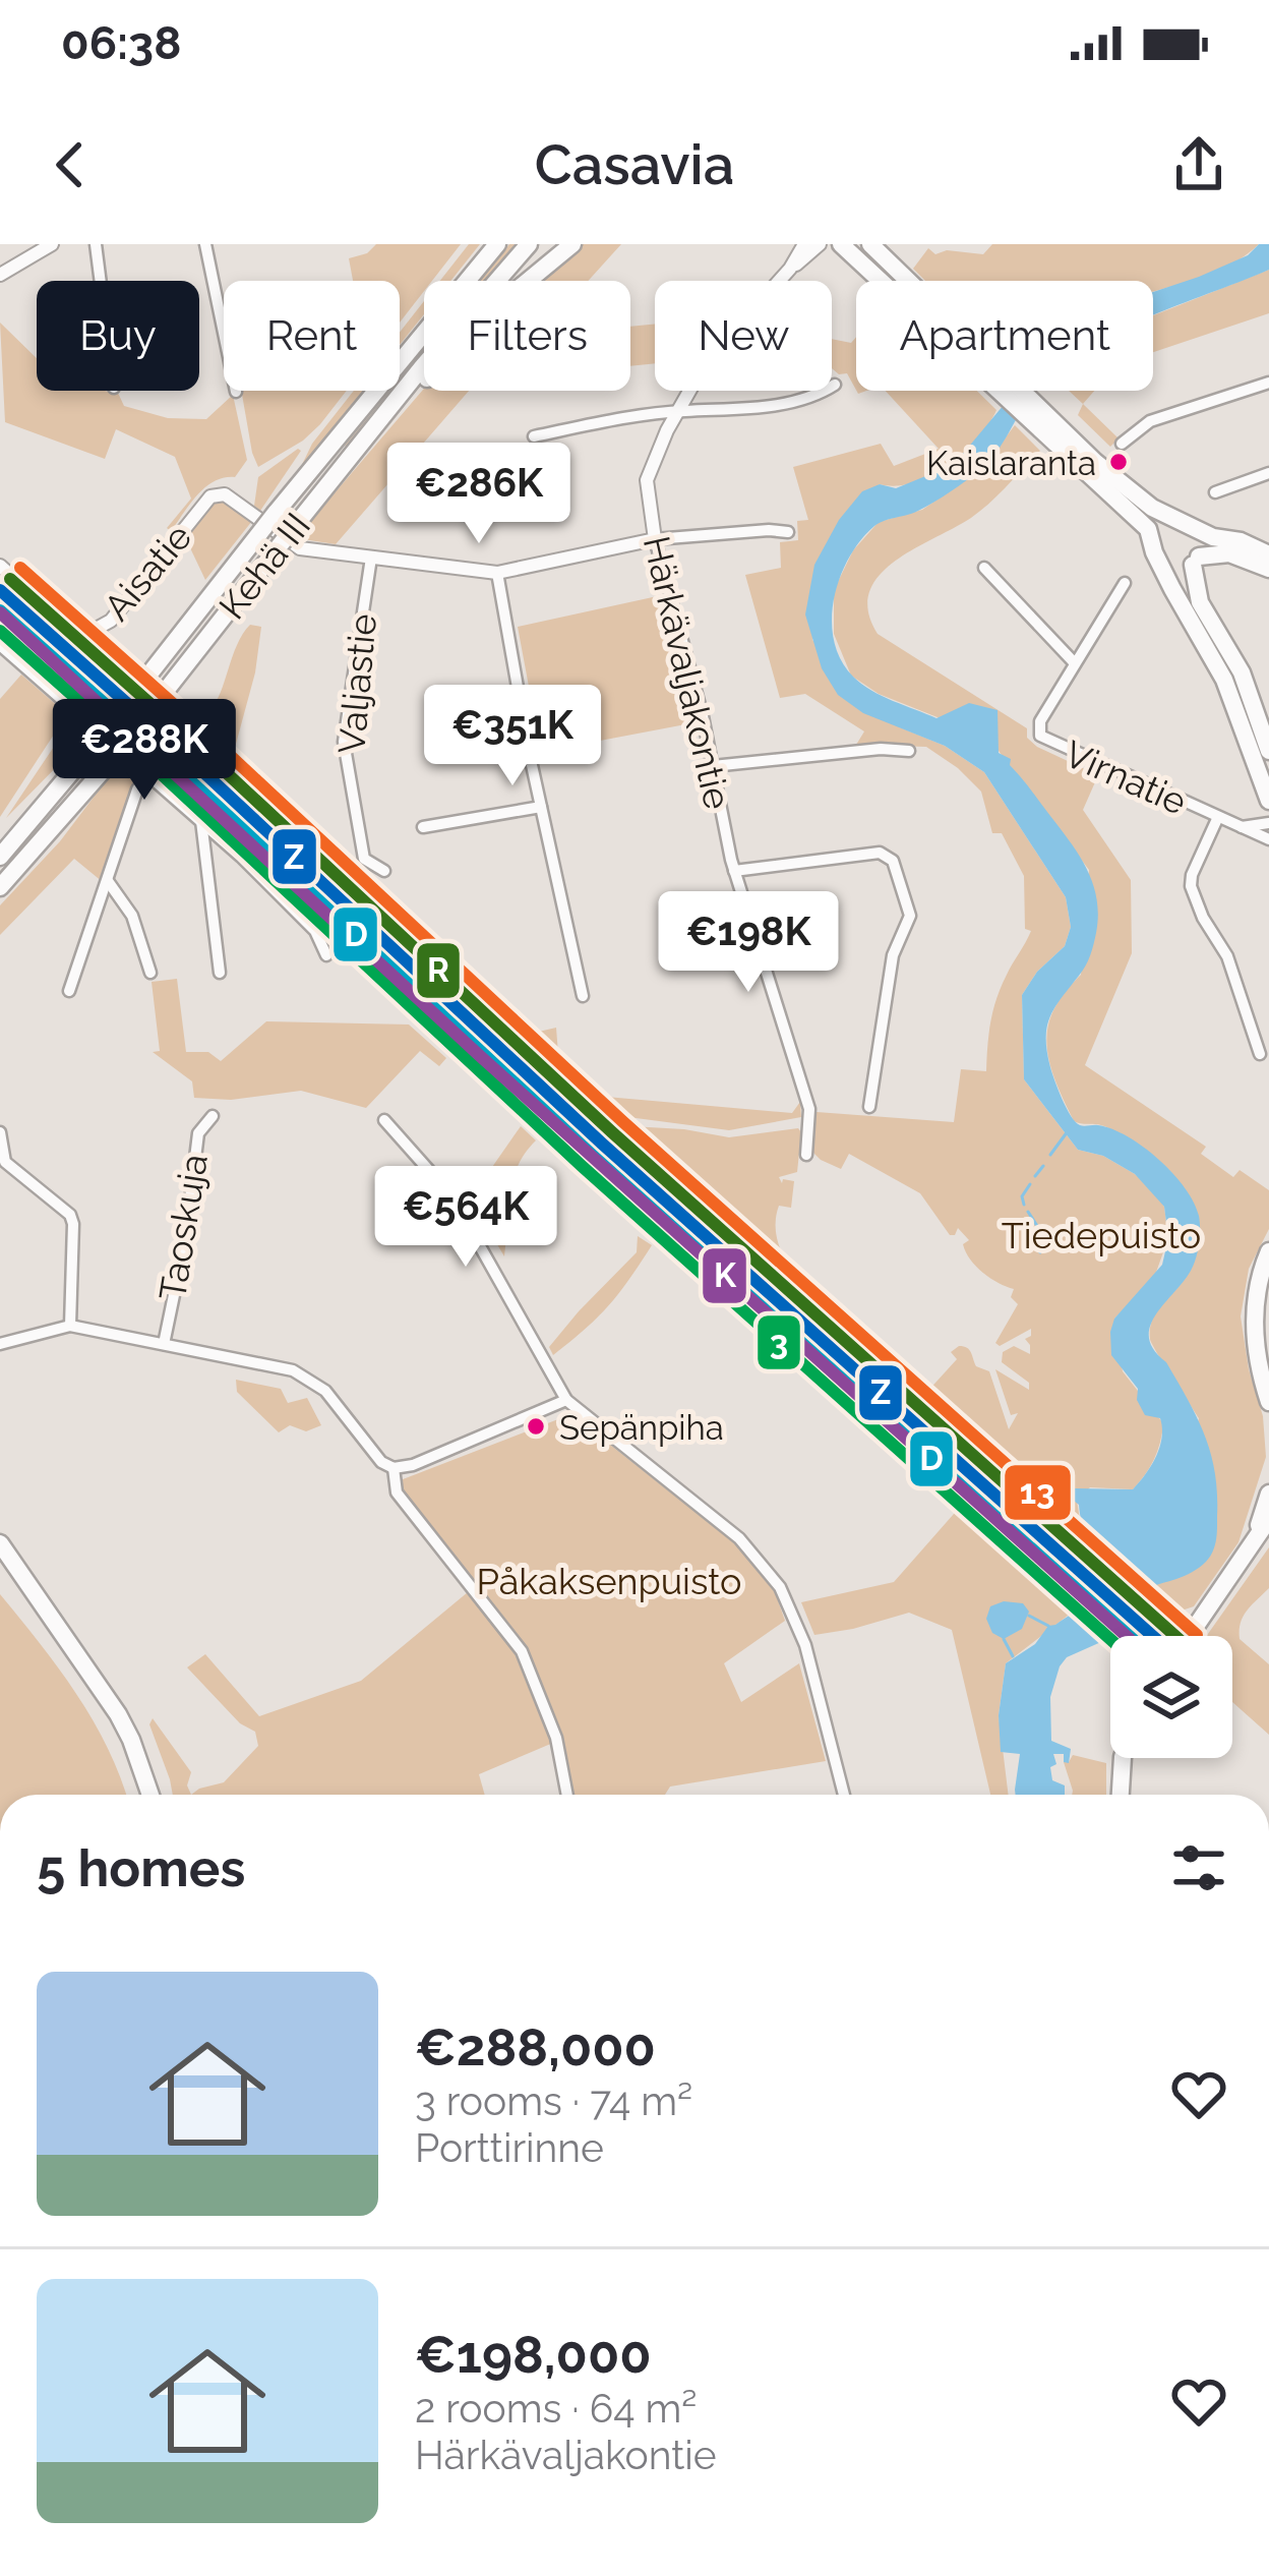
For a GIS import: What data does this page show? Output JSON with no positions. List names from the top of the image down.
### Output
{
  "streets": {
    "main road": ["Kehä III"],
    "street": [
      "Aisatie",
      "Härkävaljakontie",
      "Valjastie",
      "Virnatie",
      "Taoskuja"
    ]
  },
  "crossings": [
    ["Aisatie", "Valjastie"]
  ],
  "parks": ["Tiedepuisto", "Påkaksenpuisto"],
  "places": ["Kaislaranta", "Sepänpiha"],
  "lines": [
    "transit line 13",
    "transit line R",
    "transit line Z",
    "transit line D",
    "transit line K",
    "rail line 3"
  ],
  "page": {
    "status": "06:38",
    "header": "Casavia",
    "chip": [
      "Buy",
      "Rent",
      "Filters",
      "New",
      "Apartment"
    ],
    "price": [
      "€286K",
      "€351K",
      "€288K",
      "€198K",
      "€564K"
    ],
    "heading": "5 homes",
    "list": [
      {
        "name": "€288,000",
        "note": "3 rooms · 74 m² · Porttirinne"
      },
      {
        "name": "€198,000",
        "note": "2 rooms · 64 m² · Härkävaljakontie"
      }
    ]
  }
}
